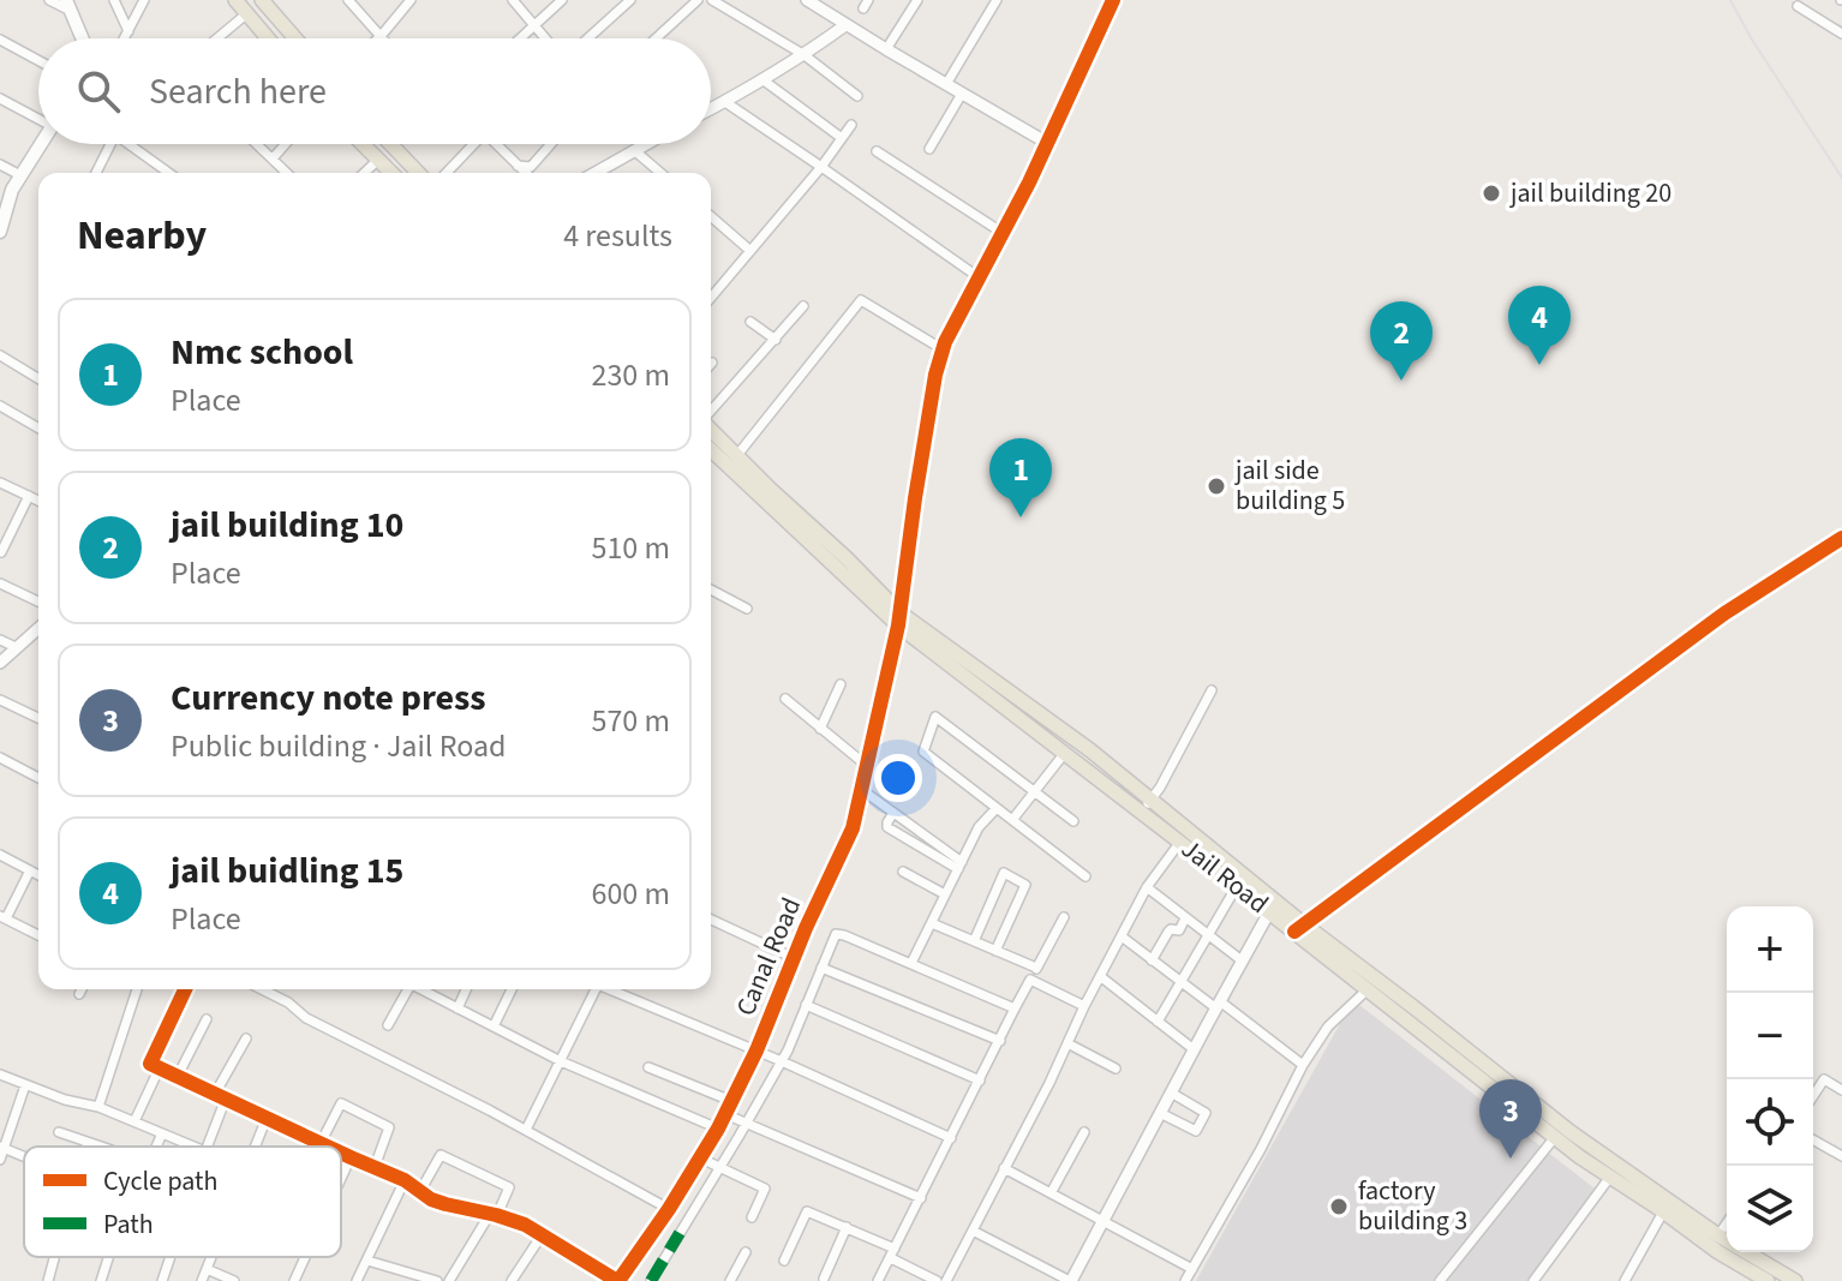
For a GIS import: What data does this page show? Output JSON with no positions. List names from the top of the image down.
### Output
{
  "streets": {
    "main road": ["Jail Road"],
    "street": ["Canal Road"]
  },
  "crossings": [
    ["Jail Road", "Canal Road"]
  ],
  "places": ["jail building 20", "jail side building 5", "factory building 3"],
  "legend": ["Cycle path", "Path"],
  "page": {
    "search": "Search here",
    "heading": ["Nearby", "4 results"],
    "pins": [
      "4",
      "2",
      "1",
      "3"
    ],
    "list": [
      {
        "mark": "1",
        "name": "Nmc school",
        "note": "Place",
        "value": "230 m"
      },
      {
        "mark": "2",
        "name": "jail building 10",
        "note": "Place",
        "value": "510 m"
      },
      {
        "mark": "3",
        "name": "Currency note press",
        "note": "Public building · Jail Road",
        "value": "570 m"
      },
      {
        "mark": "4",
        "name": "jail buidling 15",
        "note": "Place",
        "value": "600 m"
      }
    ],
    "map_buttons": ["+", "−"]
  }
}
